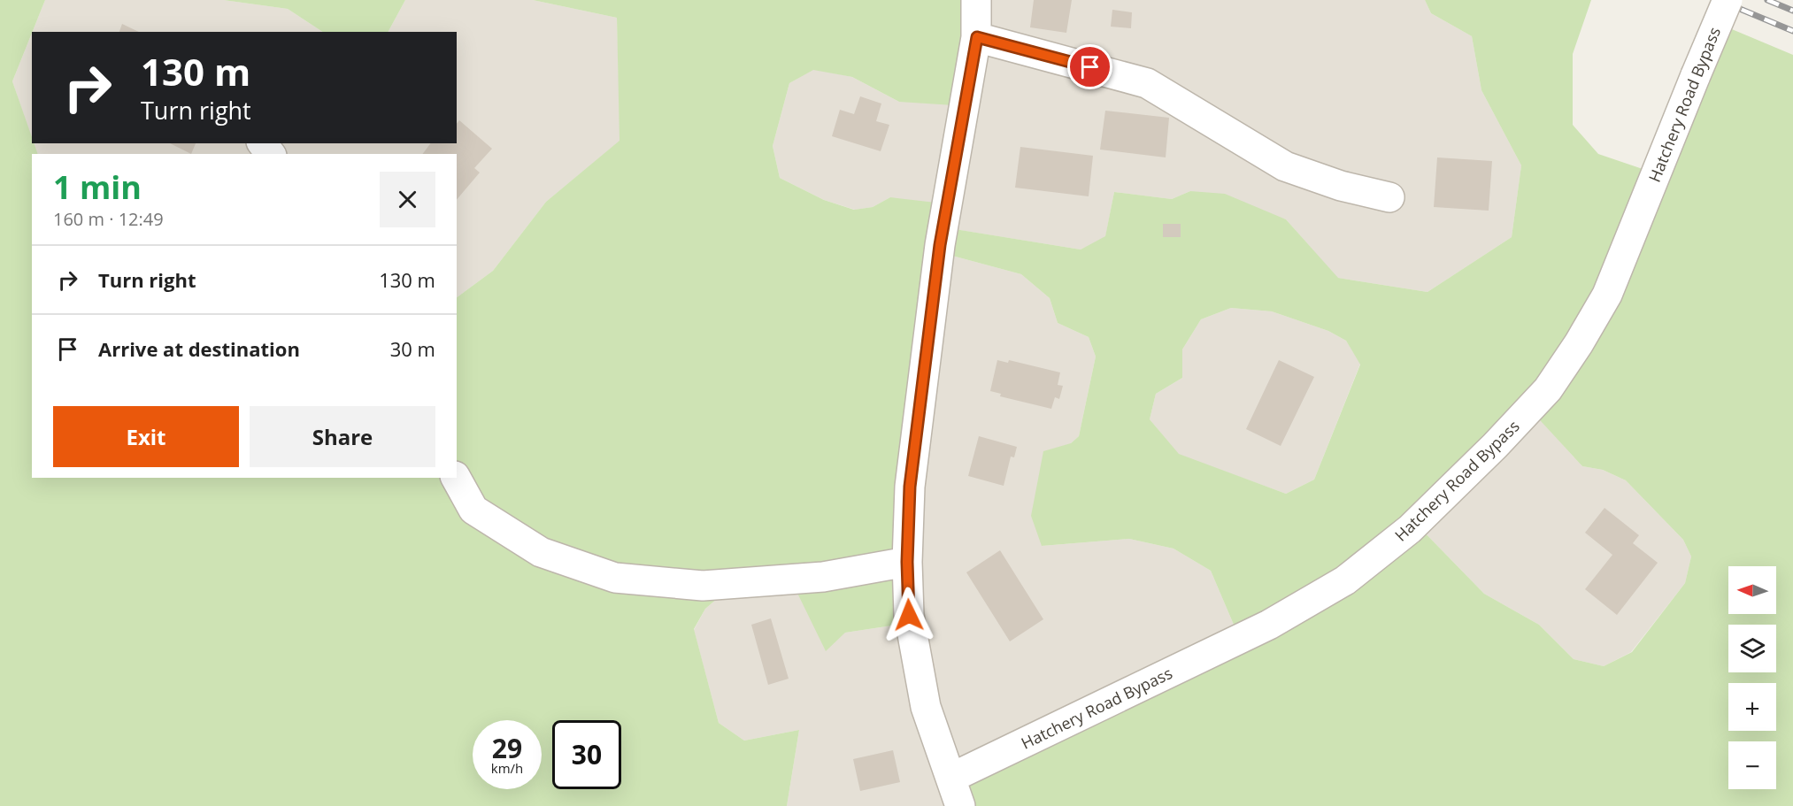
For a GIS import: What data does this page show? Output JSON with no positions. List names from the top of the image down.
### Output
{
  "streets": {
    "street": ["Hatchery Road Bypass"]
  },
  "north": "left",
  "page": {
    "turn": ["130 m", "Turn right"],
    "heading": ["1 min", "160 m · 12:49"],
    "list": [
      {
        "name": "Turn right",
        "value": "130 m"
      },
      {
        "name": "Arrive at destination",
        "value": "30 m"
      }
    ],
    "buttons": ["Exit", "Share"],
    "map_buttons": ["+", "−"],
    "speed": "29 km/h",
    "limit": "30"
  }
}
